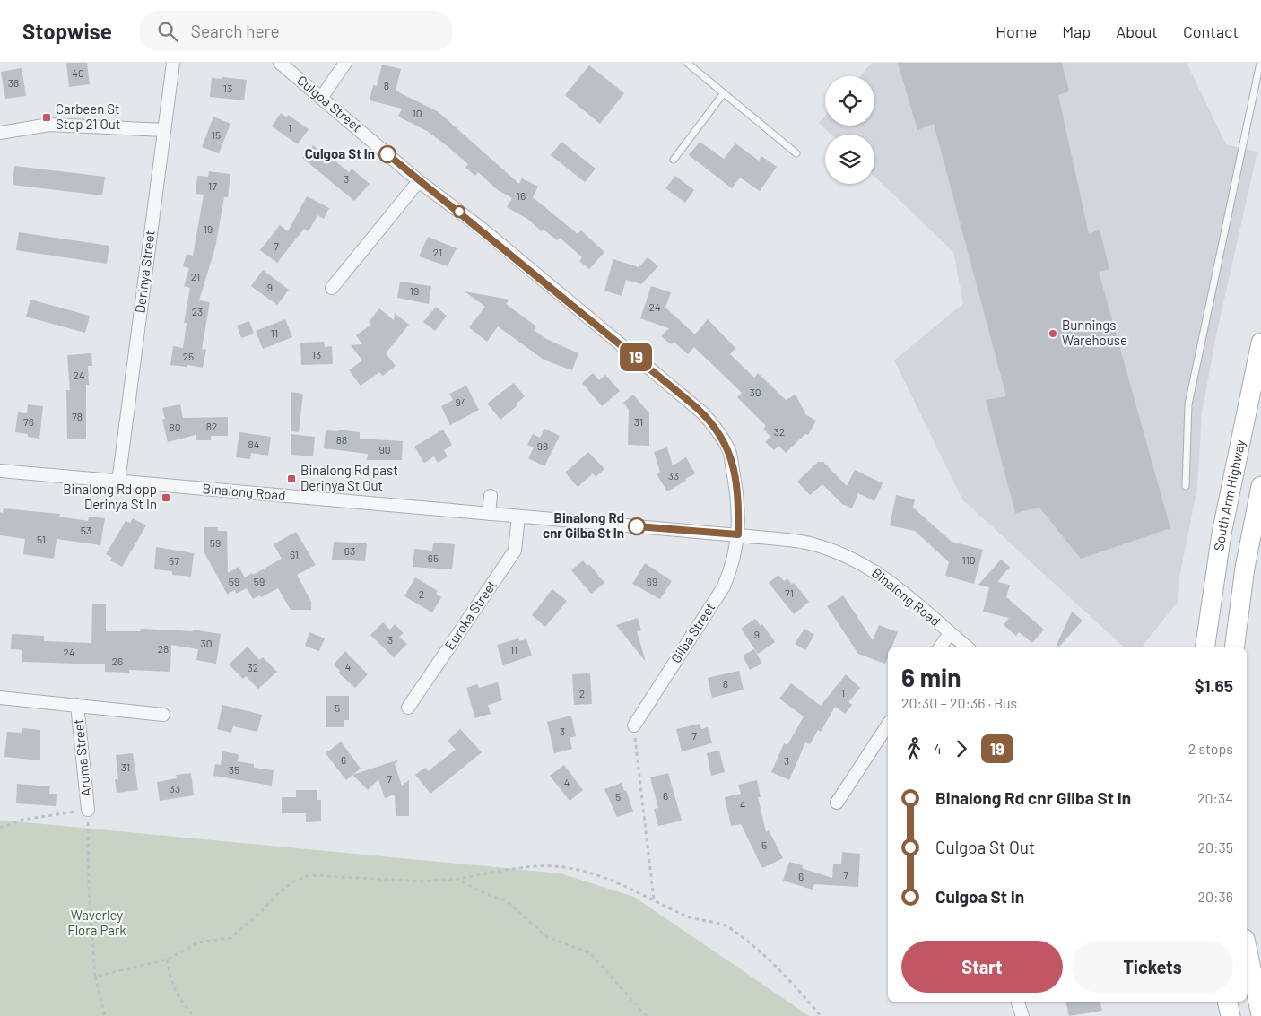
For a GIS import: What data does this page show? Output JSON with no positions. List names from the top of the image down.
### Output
{
  "streets": {
    "main road": ["South Arm Highway"],
    "street": [
      "Culgoa Street",
      "Derinya Street",
      "Binalong Road",
      "Euroka Street",
      "Gilba Street",
      "Aruma Street"
    ]
  },
  "crossings": [
    ["Culgoa Street", "Binalong Road"],
    ["Culgoa Street", "Gilba Street"],
    ["Derinya Street", "Binalong Road"],
    ["Binalong Road", "Euroka Street"],
    ["Binalong Road", "Gilba Street"]
  ],
  "parks": ["Waverley Flora Park"],
  "places": {
    "transit": ["Carbeen St Stop 21 Out", "Binalong Rd past Derinya St Out", "Binalong Rd opp Derinya St In"],
    "other": ["Culgoa St In", "Bunnings Warehouse", "Binalong Rd cnr Gilba St In"]
  },
  "lines": ["bus line 19"],
  "house_numbers": [
    "40",
    "38",
    "8",
    "13",
    "10",
    "1",
    "15",
    "3",
    "17",
    "16",
    "19",
    "7",
    "21",
    "21",
    "9",
    "19",
    "24",
    "23",
    "11",
    "13",
    "25",
    "24",
    "30",
    "94",
    "78",
    "76",
    "31",
    "82",
    "80",
    "32",
    "88",
    "84",
    "98",
    "90",
    "33",
    "53",
    "51",
    "59",
    "63",
    "61",
    "65",
    "110",
    "57",
    "59",
    "59",
    "69",
    "71",
    "2",
    "9",
    "3",
    "30",
    "28",
    "11",
    "24",
    "26",
    "4",
    "32",
    "8",
    "1",
    "2",
    "5",
    "3",
    "7",
    "6",
    "3",
    "31",
    "35",
    "7",
    "4",
    "33",
    "6",
    "5",
    "4",
    "5",
    "7",
    "6"
  ],
  "page": {
    "header": "Stopwise",
    "search": "Search here",
    "nav": [
      "Home",
      "Map",
      "About",
      "Contact"
    ],
    "on_map": "19",
    "heading": ["6 min", "20:30 – 20:36 · Bus", "$1.65"],
    "legs": ["4", "19", "2 stops"],
    "list": [
      {
        "name": "Binalong Rd cnr Gilba St In",
        "value": "20:34"
      },
      {
        "name": "Culgoa St Out",
        "value": "20:35"
      },
      {
        "name": "Culgoa St In",
        "value": "20:36"
      }
    ],
    "buttons": ["Start", "Tickets"]
  }
}
